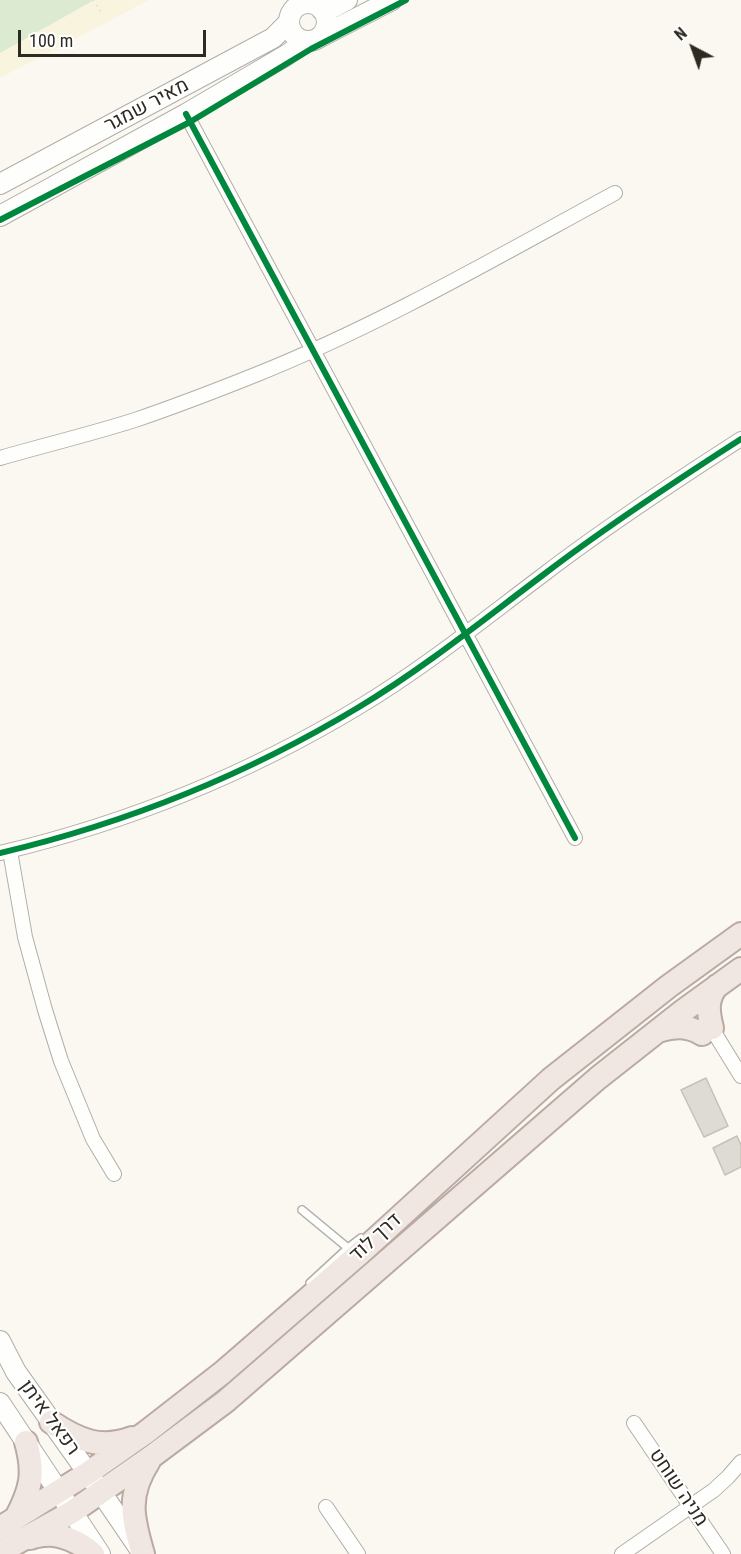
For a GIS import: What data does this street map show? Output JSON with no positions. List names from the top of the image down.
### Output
{
  "streets": {
    "main road": ["דרך לוד"],
    "street": ["מאיר שמגר", "רפאל איתן", "מניה שוחט"]
  },
  "crossings": [
    ["דרך לוד", "רפאל איתן"]
  ],
  "scale_bar": "100 m",
  "north": "top left"
}
